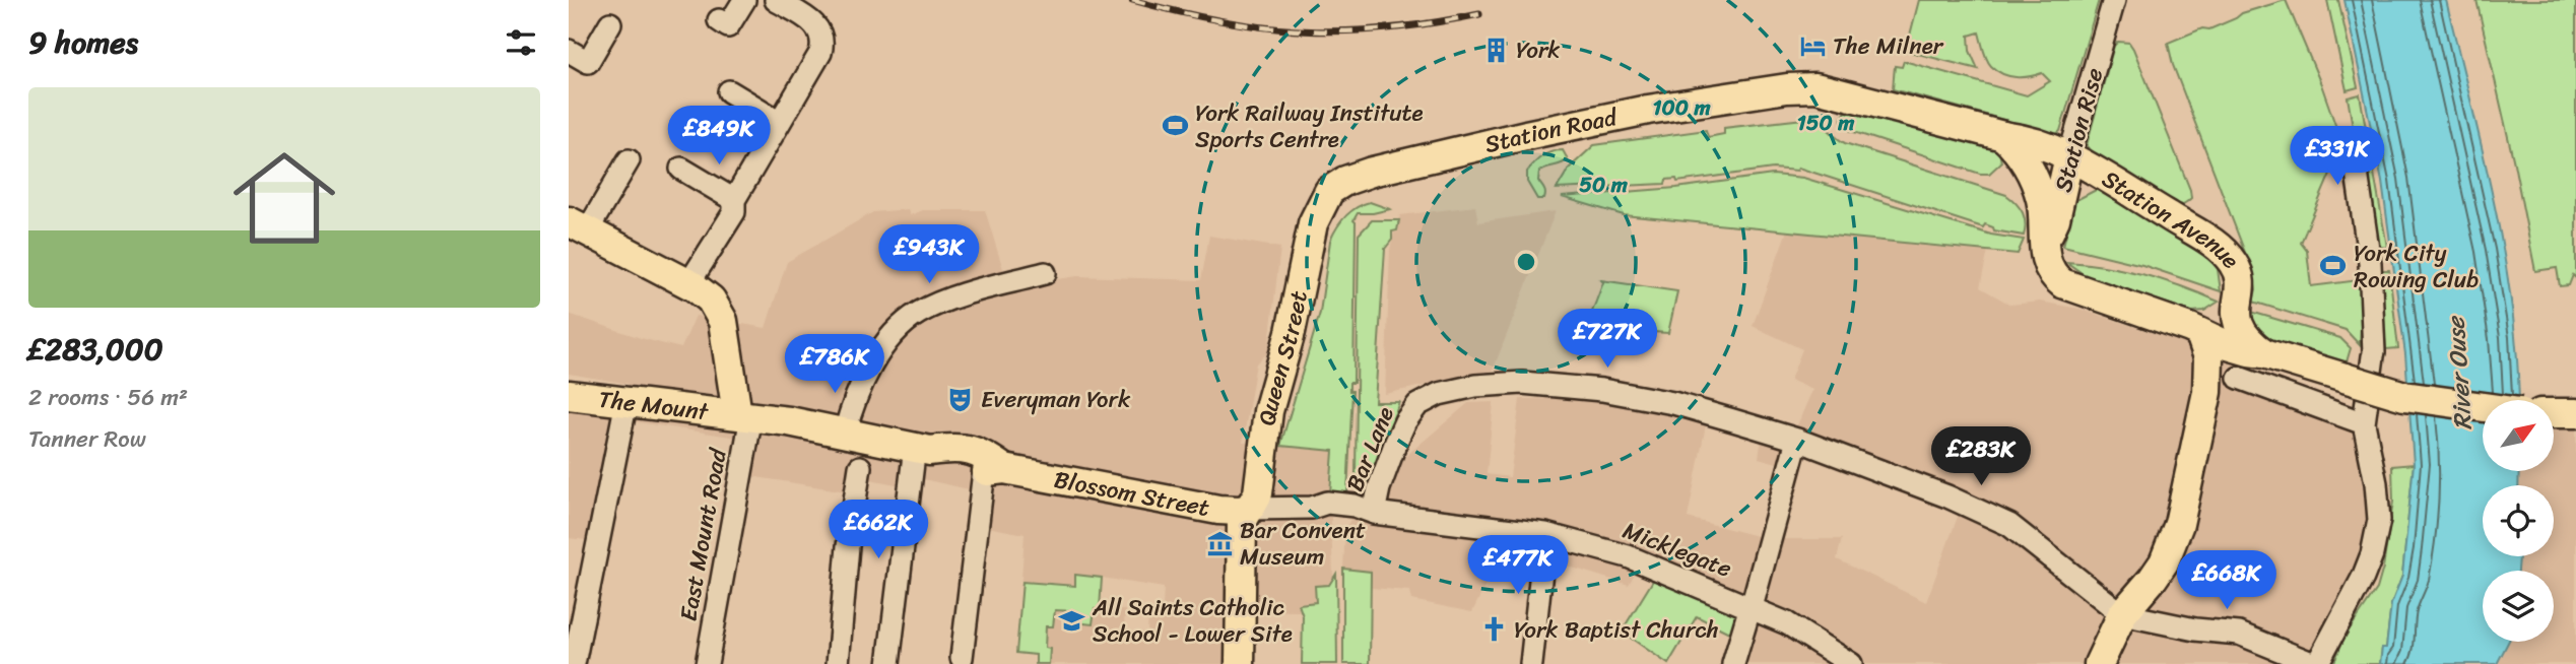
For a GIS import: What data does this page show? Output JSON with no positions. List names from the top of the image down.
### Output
{
  "streets": {
    "main road": [
      "Station Road",
      "Station Rise",
      "Station Avenue",
      "Queen Street",
      "The Mount",
      "Blossom Street"
    ],
    "street": ["Bar Lane", "East Mount Road", "Micklegate"]
  },
  "crossings": [
    ["Station Road", "Station Rise"],
    ["Station Road", "Station Avenue"],
    ["Station Road", "Queen Street"],
    ["Station Rise", "Station Avenue"],
    ["Queen Street", "Blossom Street"],
    ["The Mount", "Blossom Street"],
    ["The Mount", "East Mount Road"],
    ["Bar Lane", "Micklegate"],
    ["Blossom Street", "East Mount Road"],
    ["Blossom Street", "Micklegate"]
  ],
  "water": ["River Ouse"],
  "places": {
    "hotel": ["The Milner"],
    "building": ["York"],
    "sports": ["York Railway Institute Sports Centre", "York City Rowing Club"],
    "theatre": ["Everyman York"],
    "museum": ["Bar Convent Museum"],
    "school or university": ["All Saints Catholic School - Lower Site"],
    "church": ["York Baptist Church"]
  },
  "north": "top right",
  "page": {
    "heading": "9 homes",
    "list": [
      {
        "name": "£283,000",
        "note": "2 rooms · 56 m² · Tanner Row"
      }
    ],
    "price": [
      "£849K",
      "£331K",
      "£943K",
      "£727K",
      "£786K",
      "£283K",
      "£662K",
      "£477K",
      "£668K"
    ]
  },
  "rings": ["100 m", "150 m", "50 m"]
}
